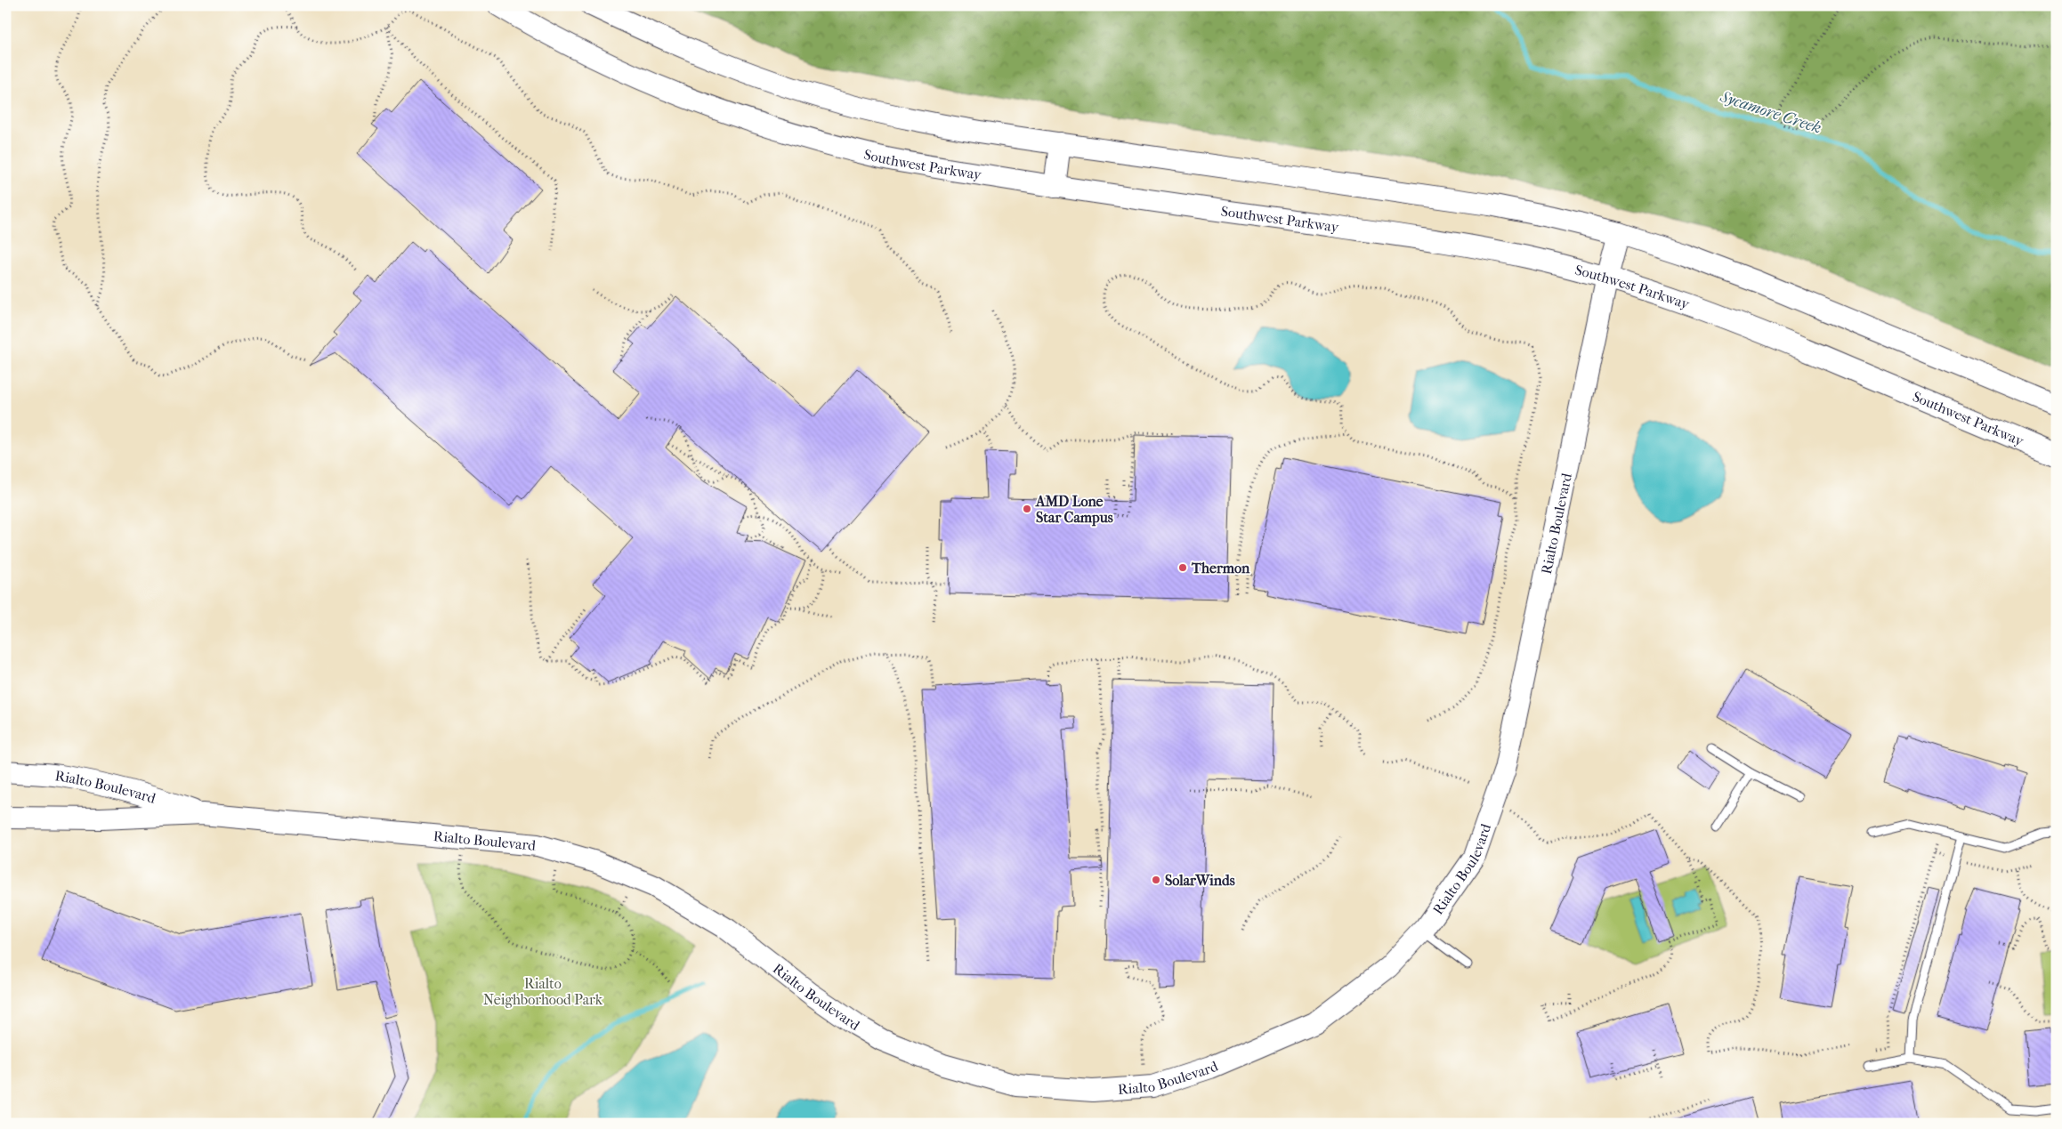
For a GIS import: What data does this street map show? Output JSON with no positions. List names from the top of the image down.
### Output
{
  "streets": {
    "main road": ["Southwest Parkway", "Rialto Boulevard"]
  },
  "crossings": [
    ["Southwest Parkway", "Rialto Boulevard"]
  ],
  "water": ["Sycamore Creek"],
  "parks": ["Rialto Neighborhood Park"],
  "places": ["AMD Lone Star Campus", "Thermon", "SolarWinds"]
}
